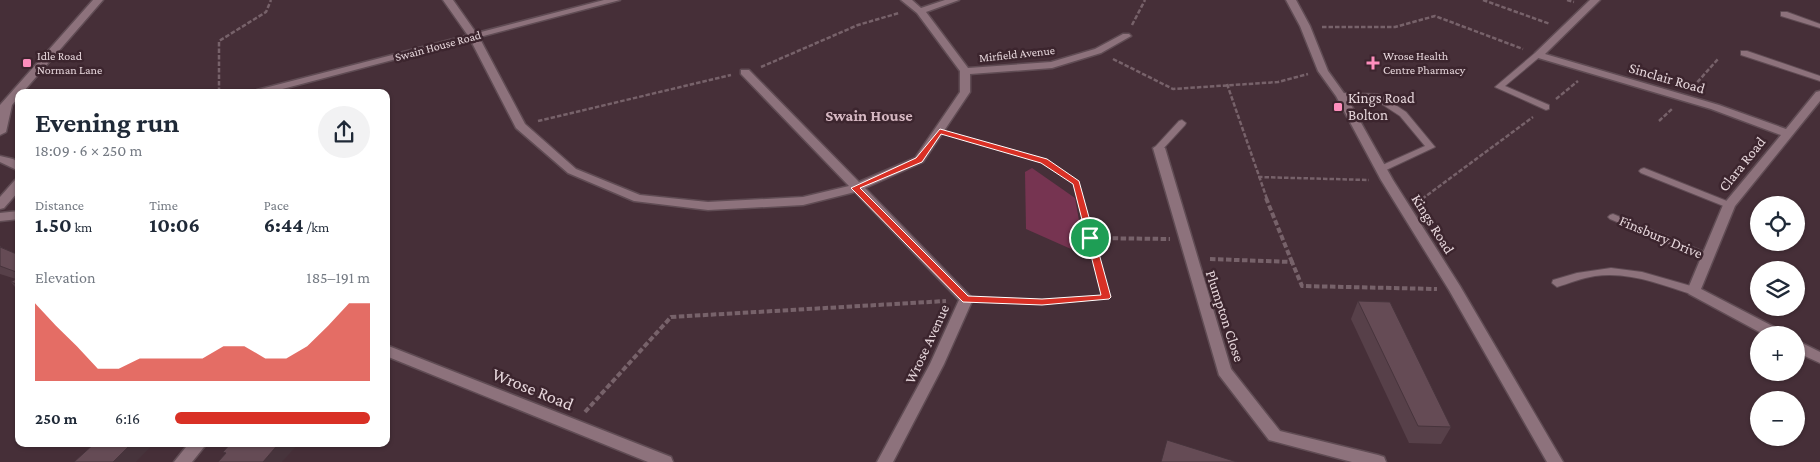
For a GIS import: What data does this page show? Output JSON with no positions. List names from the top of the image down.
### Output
{
  "streets": {
    "street": [
      "Swain House Road",
      "Mirfield Avenue",
      "Sinclair Road",
      "Clara Road",
      "Kings Road",
      "Plumpton Close",
      "Wrose Avenue",
      "Wrose Road"
    ],
    "lane": ["Finsbury Drive"]
  },
  "crossings": [
    ["Sinclair Road", "Clara Road"],
    ["Clara Road", "Finsbury Drive"]
  ],
  "districts": ["Swain House"],
  "places": {
    "transit": ["Idle Road Norman Lane", "Kings Road Bolton"],
    "health": ["Wrose Health Centre Pharmacy"]
  },
  "page": {
    "heading": ["Evening run", "18:09 · 6 × 250 m"],
    "stats": [
      ["Distance", "1.50 km"],
      ["Time", "10:06"],
      ["Pace", "6:44 /km"]
    ],
    "map_buttons": ["+", "−"],
    "chart": ["Elevation", "185–191 m"],
    "list": [
      {
        "name": "250 m",
        "note": "6:16"
      }
    ]
  }
}
